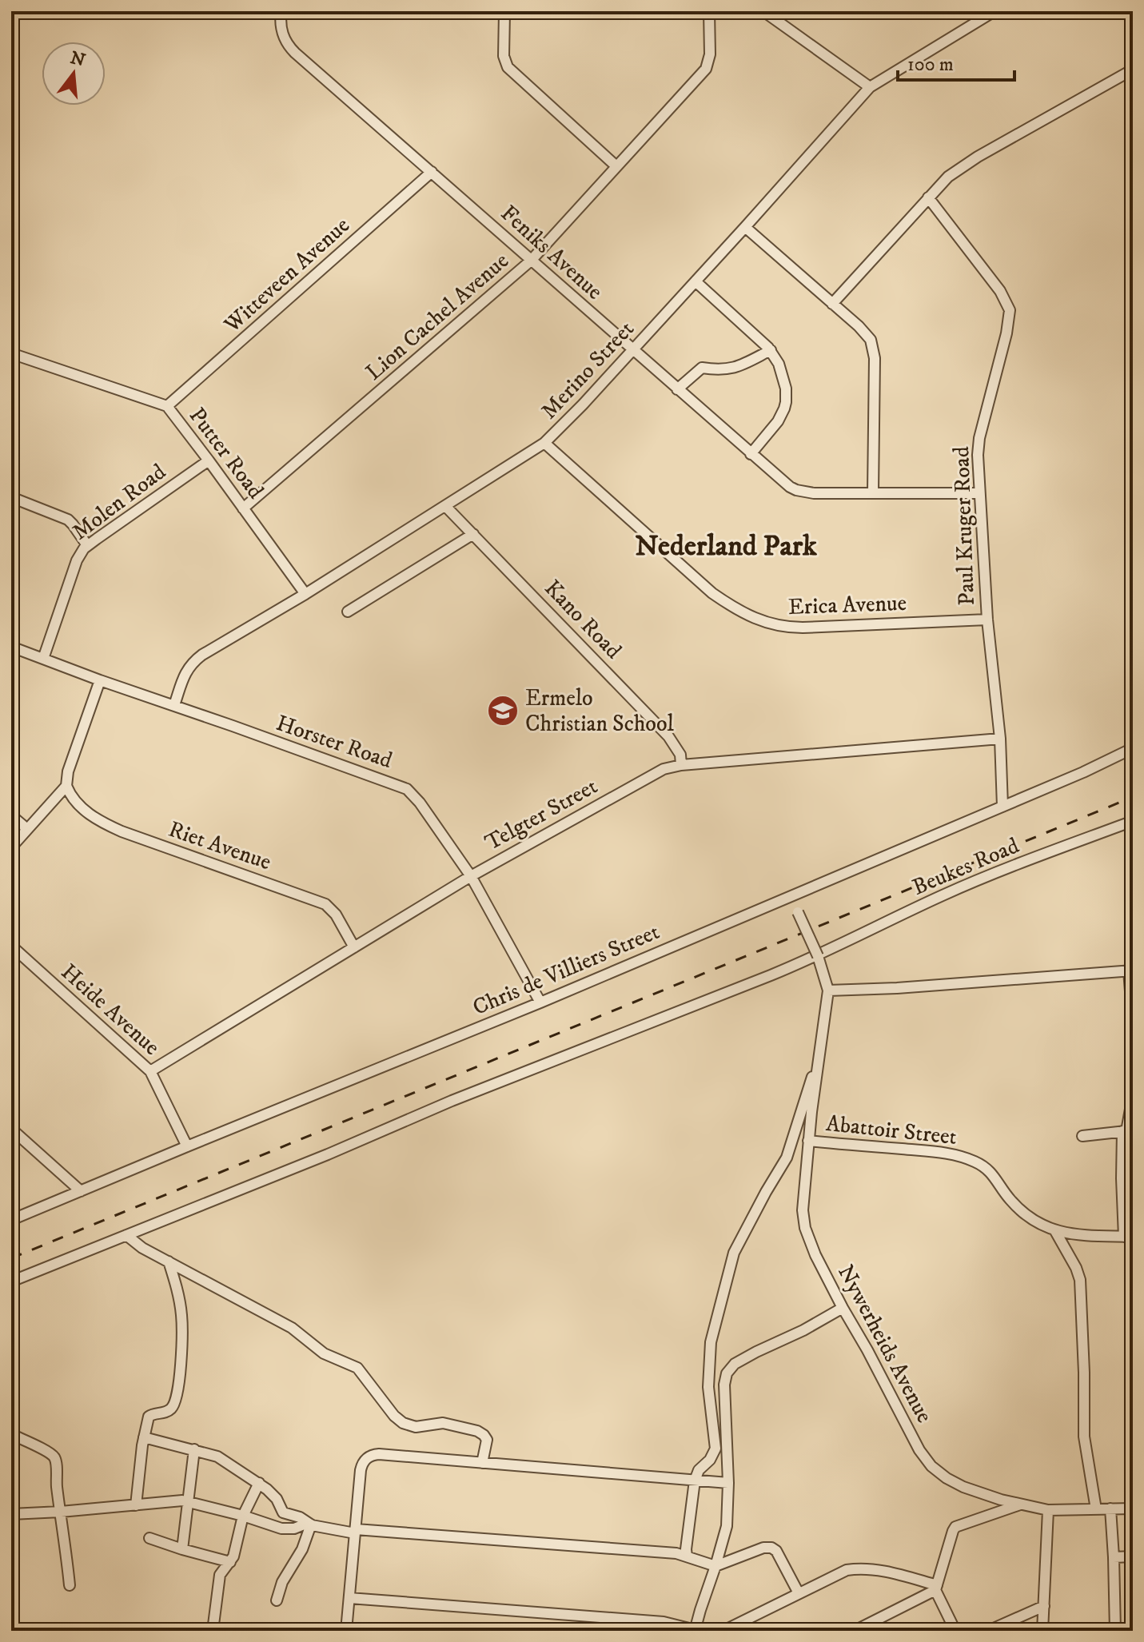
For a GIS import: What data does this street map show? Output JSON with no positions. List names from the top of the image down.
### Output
{
  "streets": {
    "street": [
      "Feniks Avenue",
      "Witteveen Avenue",
      "Lion Cachel Avenue",
      "Merino Street",
      "Putter Road",
      "Molen Road",
      "Paul Kruger Road",
      "Erica Avenue",
      "Kano Road",
      "Horster Road",
      "Telgter Street",
      "Riet Avenue",
      "Beukes Road",
      "Chris de Villiers Street",
      "Heide Avenue",
      "Abattoir Street",
      "Nywerheids Avenue"
    ]
  },
  "crossings": [
    ["Feniks Avenue", "Witteveen Avenue"],
    ["Feniks Avenue", "Lion Cachel Avenue"],
    ["Feniks Avenue", "Merino Street"],
    ["Feniks Avenue", "Paul Kruger Road"],
    ["Witteveen Avenue", "Putter Road"],
    ["Lion Cachel Avenue", "Putter Road"],
    ["Merino Street", "Putter Road"],
    ["Merino Street", "Erica Avenue"],
    ["Merino Street", "Kano Road"],
    ["Merino Street", "Horster Road"],
    ["Putter Road", "Molen Road"],
    ["Molen Road", "Horster Road"],
    ["Paul Kruger Road", "Erica Avenue"],
    ["Paul Kruger Road", "Telgter Street"],
    ["Paul Kruger Road", "Chris de Villiers Street"],
    ["Kano Road", "Telgter Street"],
    ["Horster Road", "Telgter Street"],
    ["Horster Road", "Chris de Villiers Street"],
    ["Telgter Street", "Riet Avenue"],
    ["Telgter Street", "Heide Avenue"],
    ["Chris de Villiers Street", "Heide Avenue"],
    ["Abattoir Street", "Nywerheids Avenue"]
  ],
  "districts": ["Nederland Park"],
  "places": {
    "school or university": ["Ermelo Christian School"]
  },
  "scale_bar": "100 m",
  "north": "top"
}
